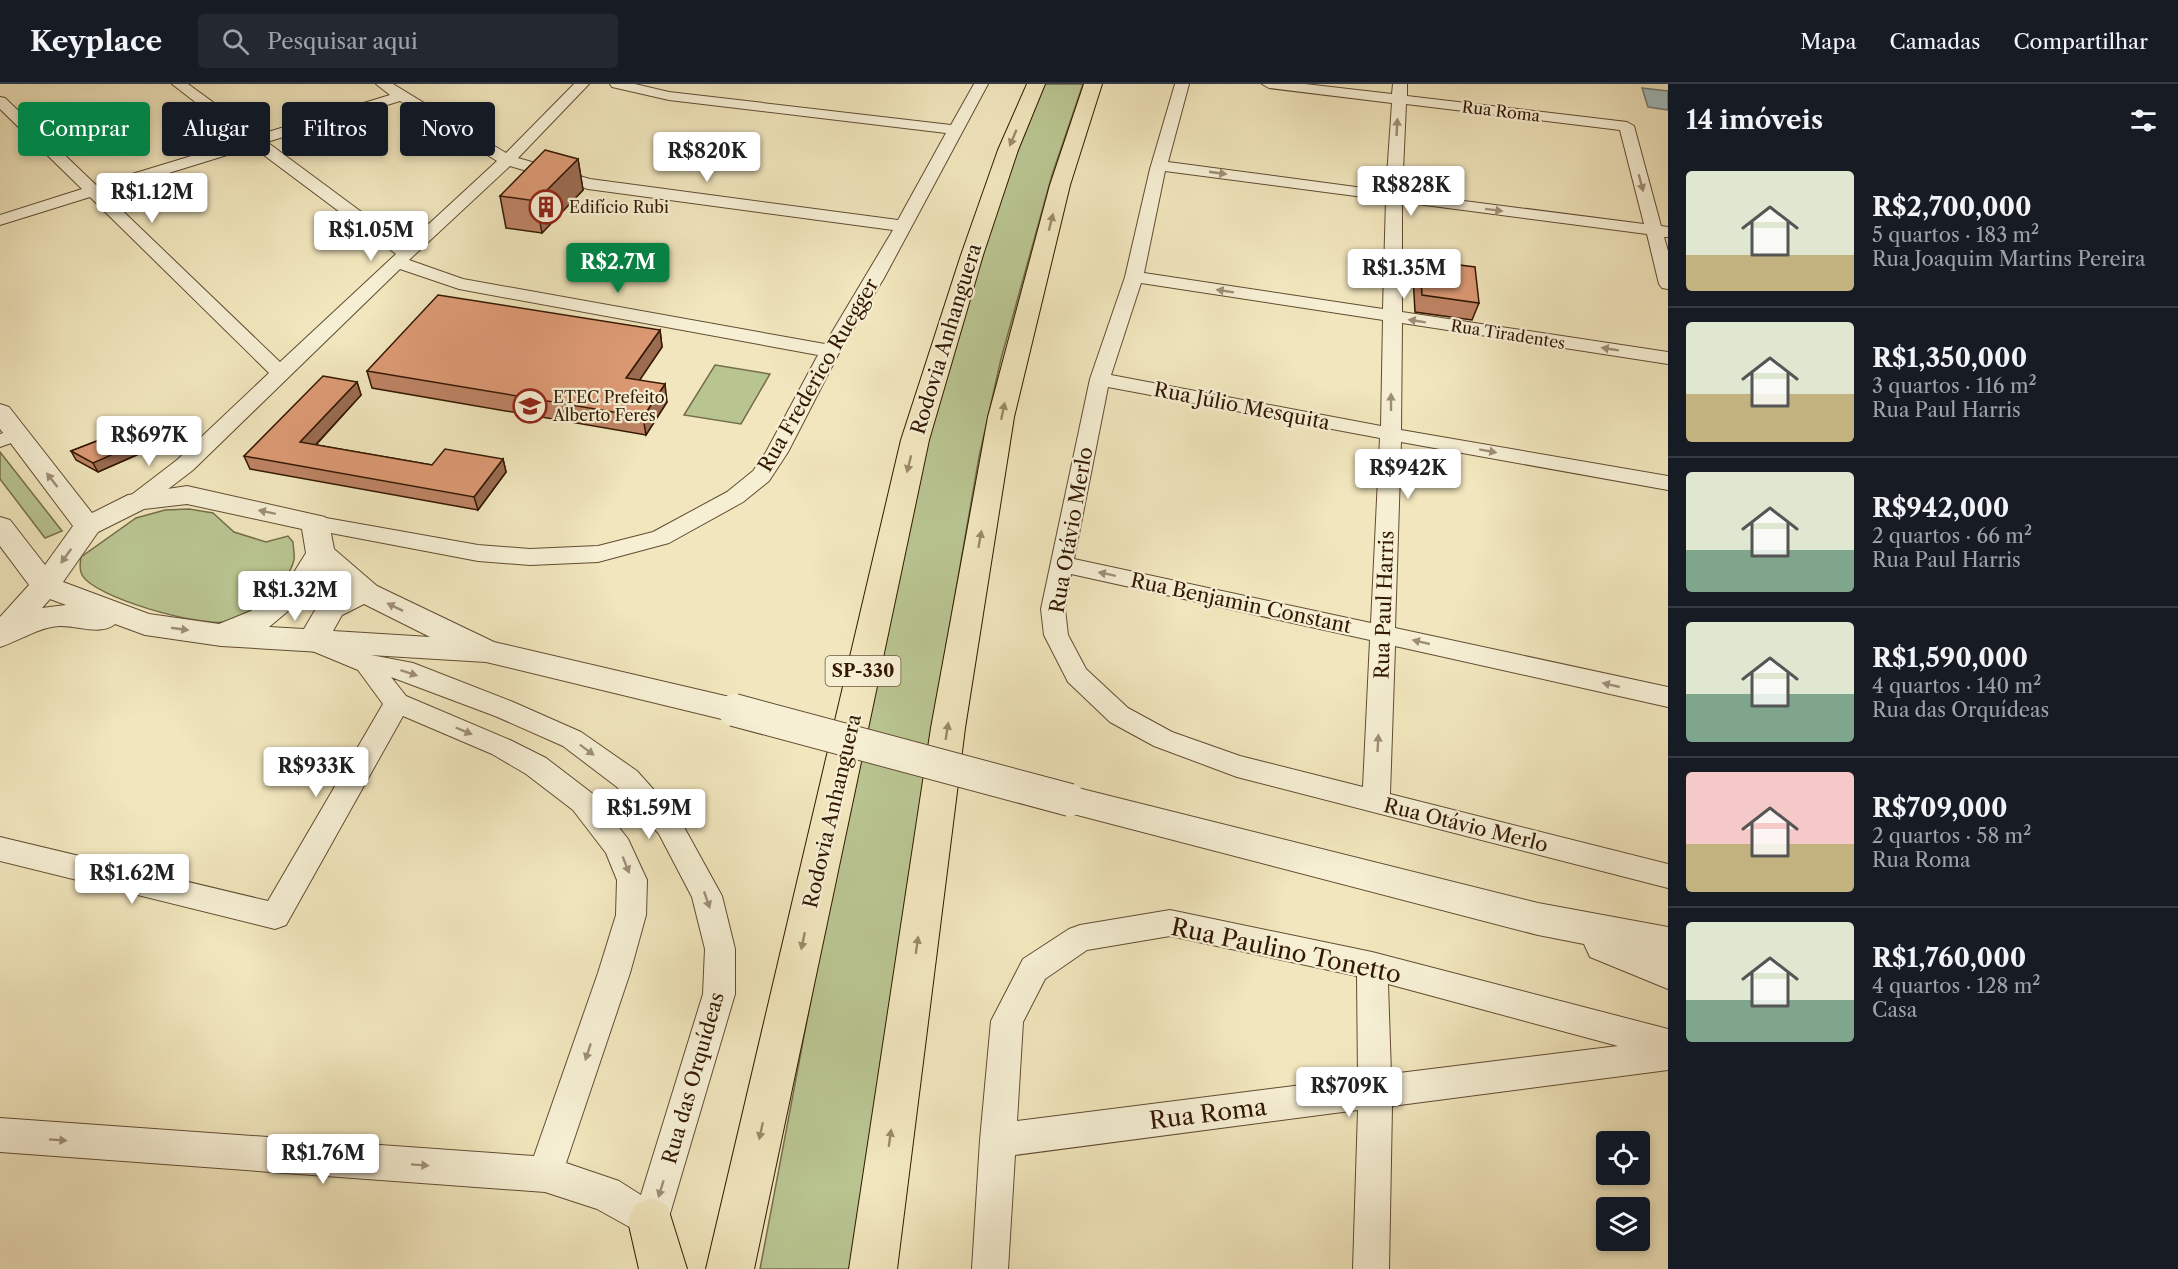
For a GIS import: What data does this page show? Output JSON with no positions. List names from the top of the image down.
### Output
{
  "streets": {
    "highway": ["Rodovia Anhanguera", "SP-330"],
    "street": [
      "Rua Roma",
      "Rua Tiradentes",
      "Rua Frederico Ruegger",
      "Rua Júlio Mesquita",
      "Rua Otávio Merlo",
      "Rua Benjamin Constant",
      "Rua Paul Harris",
      "Rua Paulino Tonetto",
      "Rua das Orquídeas"
    ]
  },
  "crossings": [
    ["Rua Roma", "Rua Paul Harris"],
    ["Rua Roma", "Rua Paulino Tonetto"],
    ["Rua Tiradentes", "Rua Otávio Merlo"],
    ["Rua Tiradentes", "Rua Paul Harris"],
    ["Rua Júlio Mesquita", "Rua Otávio Merlo"],
    ["Rua Júlio Mesquita", "Rua Paul Harris"],
    ["Rua Otávio Merlo", "Rua Benjamin Constant"],
    ["Rua Otávio Merlo", "Rua Paul Harris"],
    ["Rua Benjamin Constant", "Rua Paul Harris"]
  ],
  "one_way": [
    "Rua Júlio Mesquita",
    "Rua Benjamin Constant",
    "Rua Paul Harris",
    "Rua das Orquídeas"
  ],
  "places": {
    "building": ["Edifício Rubi"],
    "school or university": ["ETEC Prefeito Alberto Feres"]
  },
  "page": {
    "header": "Keyplace",
    "search": "Pesquisar aqui",
    "nav": ["Mapa", "Camadas", "Compartilhar"],
    "heading": "14 imóveis",
    "chip": [
      "Comprar",
      "Alugar",
      "Filtros",
      "Novo"
    ],
    "price": [
      "R$820K",
      "R$828K",
      "R$1.12M",
      "R$1.05M",
      "R$2.7M",
      "R$1.35M",
      "R$697K",
      "R$942K",
      "R$1.32M",
      "R$933K",
      "R$1.59M",
      "R$1.62M",
      "R$709K",
      "R$1.76M"
    ],
    "list": [
      {
        "name": "R$2,700,000",
        "note": "5 quartos · 183 m² · Rua Joaquim Martins Pereira"
      },
      {
        "name": "R$1,350,000",
        "note": "3 quartos · 116 m² · Rua Paul Harris"
      },
      {
        "name": "R$942,000",
        "note": "2 quartos · 66 m² · Rua Paul Harris"
      },
      {
        "name": "R$1,590,000",
        "note": "4 quartos · 140 m² · Rua das Orquídeas"
      },
      {
        "name": "R$709,000",
        "note": "2 quartos · 58 m² · Rua Roma"
      },
      {
        "name": "R$1,760,000",
        "note": "4 quartos · 128 m² · Casa"
      }
    ]
  }
}
